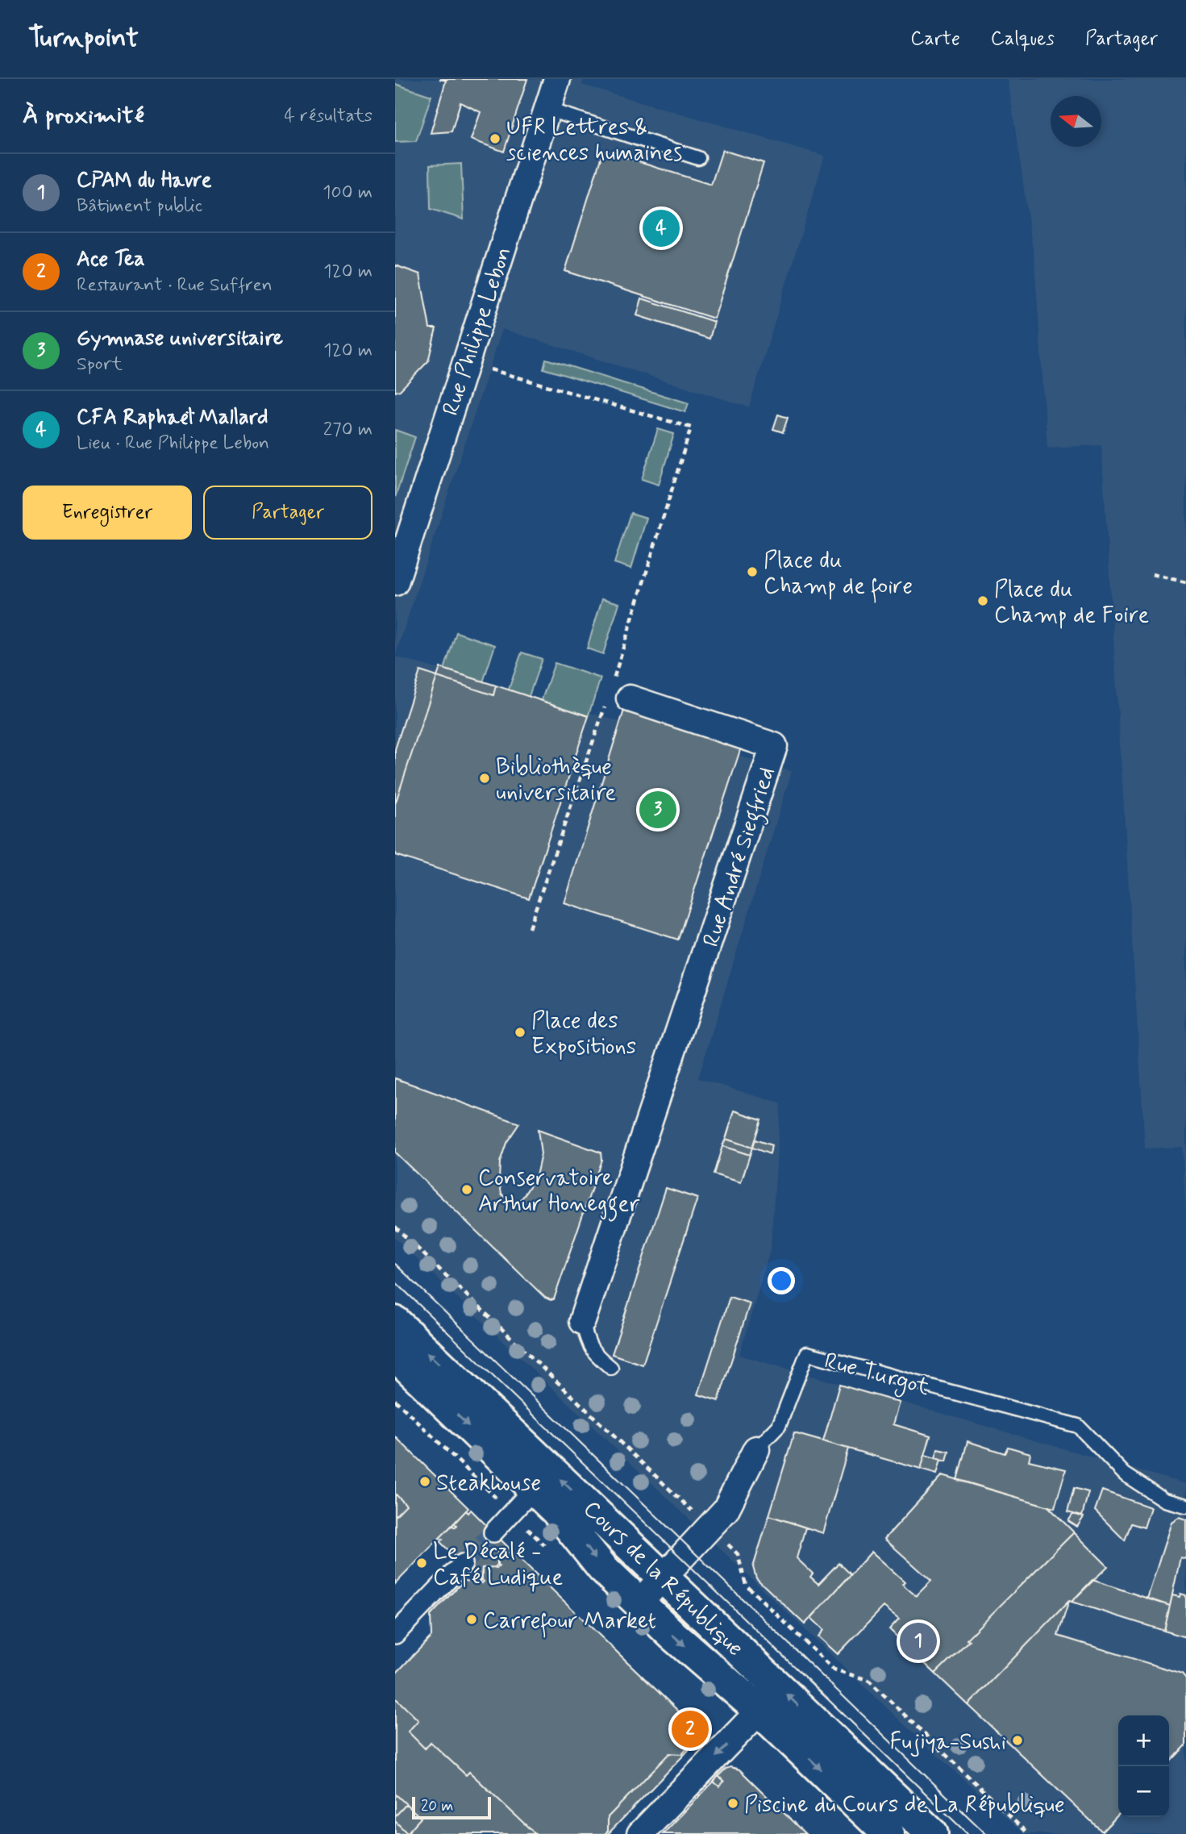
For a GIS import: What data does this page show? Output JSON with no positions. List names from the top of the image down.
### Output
{
  "streets": {
    "main road": ["Cours de la République"],
    "street": ["Rue Philippe Lebon", "Rue André Siegfried", "Rue Turgot"]
  },
  "crossings": [
    ["Rue Turgot", "Cours de la République"]
  ],
  "places": [
    "UFR Lettres & sciences humaines",
    "Place du Champ de foire",
    "Place du Champ de Foire",
    "Bibliothèque universitaire",
    "Place des Expositions",
    "Conservatoire Arthur Honegger",
    "Steakhouse",
    "Le Décalé - Café Ludique",
    "Carrefour Market",
    "Fujiya-Sushi",
    "Piscine du Cours de La République"
  ],
  "scale_bar": "20 m",
  "north": "left",
  "page": {
    "header": "Turnpoint",
    "nav": ["Carte", "Calques", "Partager"],
    "heading": ["À proximité", "4 résultats"],
    "list": [
      {
        "mark": "1",
        "name": "CPAM du Havre",
        "note": "Bâtiment public",
        "value": "100 m"
      },
      {
        "mark": "2",
        "name": "Ace Tea",
        "note": "Restaurant · Rue Suffren",
        "value": "120 m"
      },
      {
        "mark": "3",
        "name": "Gymnase universitaire",
        "note": "Sport",
        "value": "120 m"
      },
      {
        "mark": "4",
        "name": "CFA Raphaël Mallard",
        "note": "Lieu · Rue Philippe Lebon",
        "value": "270 m"
      }
    ],
    "pins": [
      "4",
      "3",
      "1",
      "2"
    ],
    "buttons": ["Enregistrer", "Partager"],
    "map_buttons": ["+", "−"],
    "scale": "20 m"
  }
}
